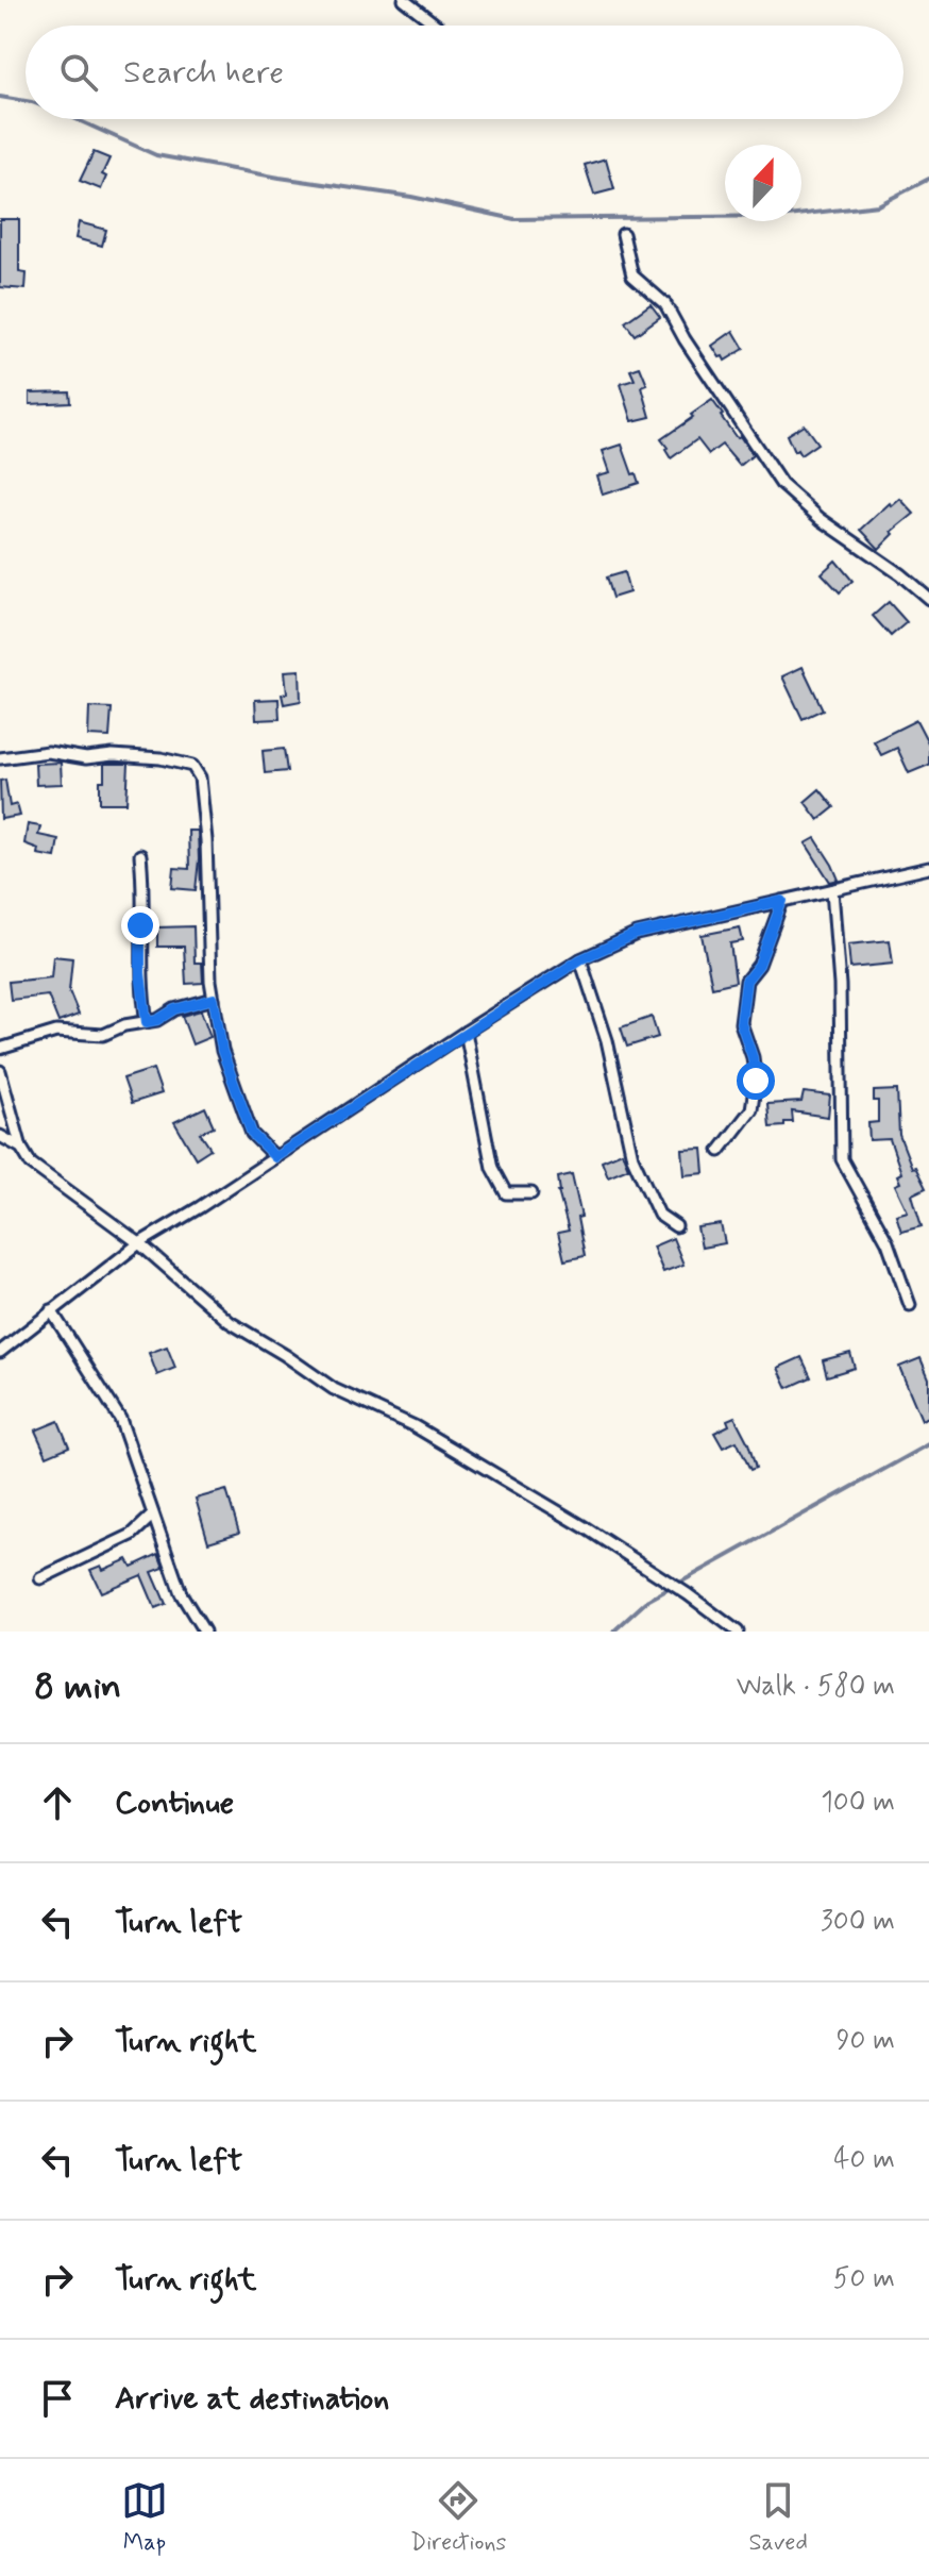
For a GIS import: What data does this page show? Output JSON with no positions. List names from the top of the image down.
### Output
{
  "north": "top",
  "page": {
    "search": "Search here",
    "heading": ["8 min", "Walk · 580 m"],
    "list": [
      ["Continue", "100 m"],
      ["Turn left", "300 m"],
      ["Turn right", "90 m"],
      ["Turn left", "40 m"],
      ["Turn right", "50 m"],
      "Arrive at destination"
    ],
    "nav": ["Map", "Directions", "Saved"]
  }
}
